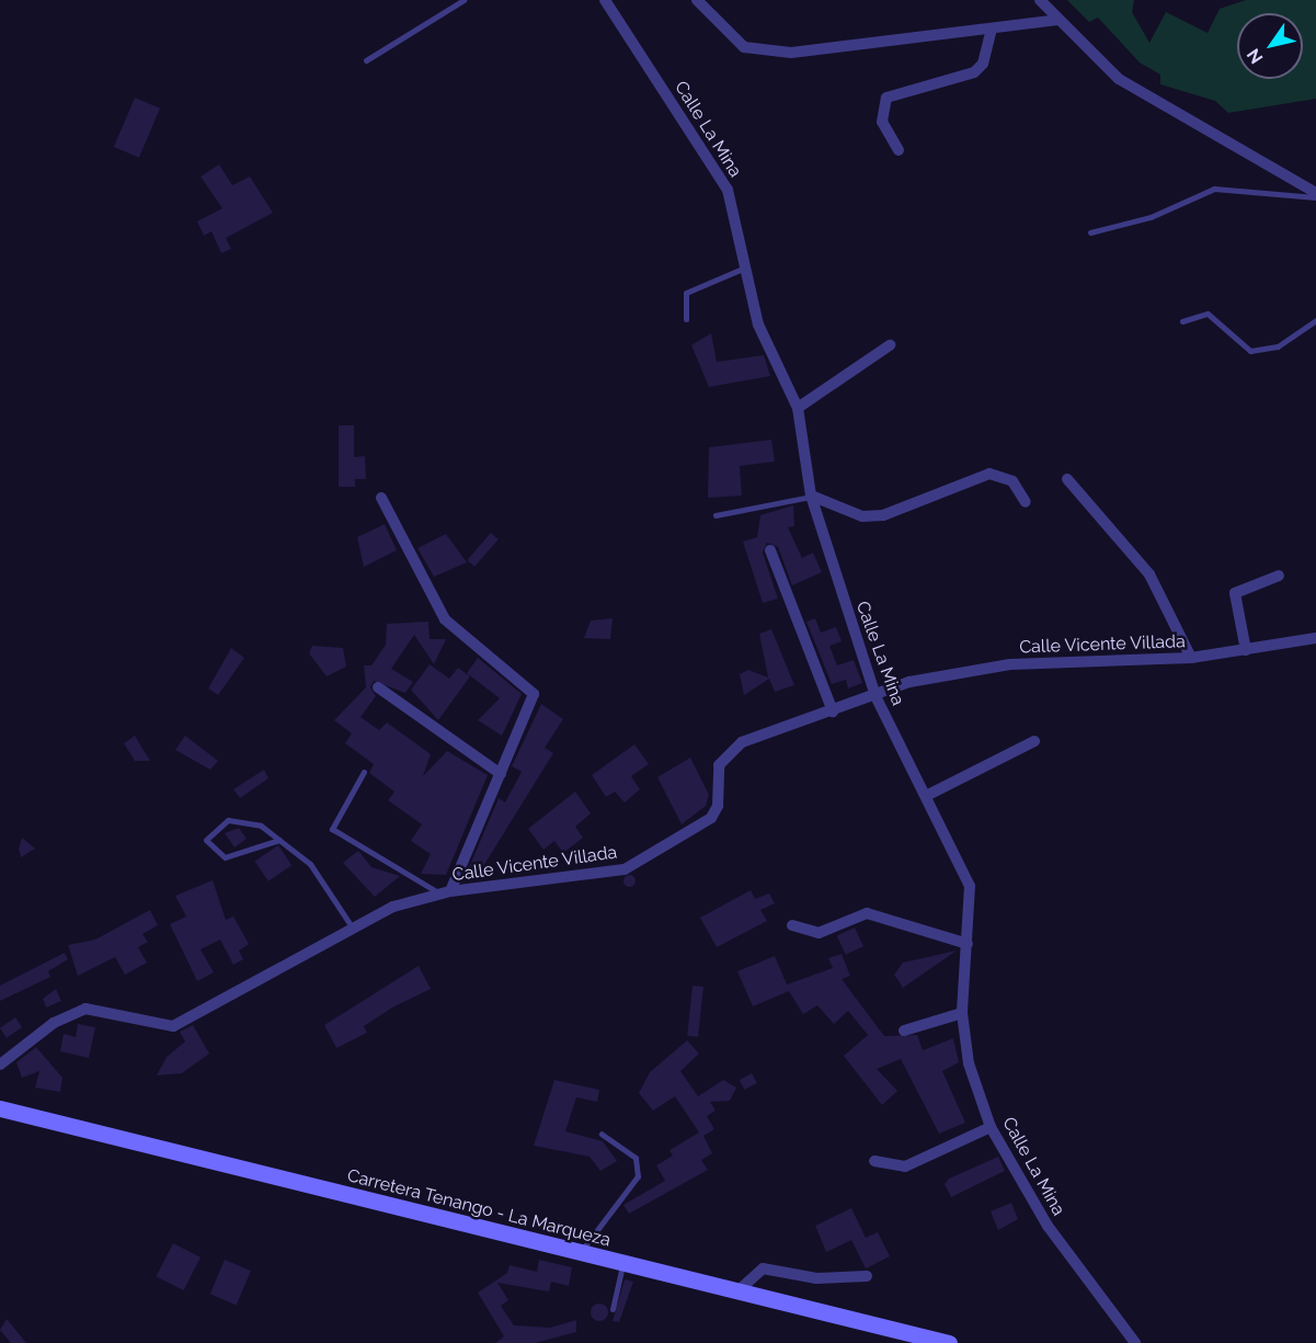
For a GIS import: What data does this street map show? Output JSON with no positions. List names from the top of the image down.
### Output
{
  "streets": {
    "main road": ["Carretera Tenango - La Marqueza"],
    "street": ["Calle La Mina", "Calle Vicente Villada"]
  },
  "crossings": [
    ["Calle La Mina", "Calle Vicente Villada"]
  ],
  "north": "bottom left"
}
